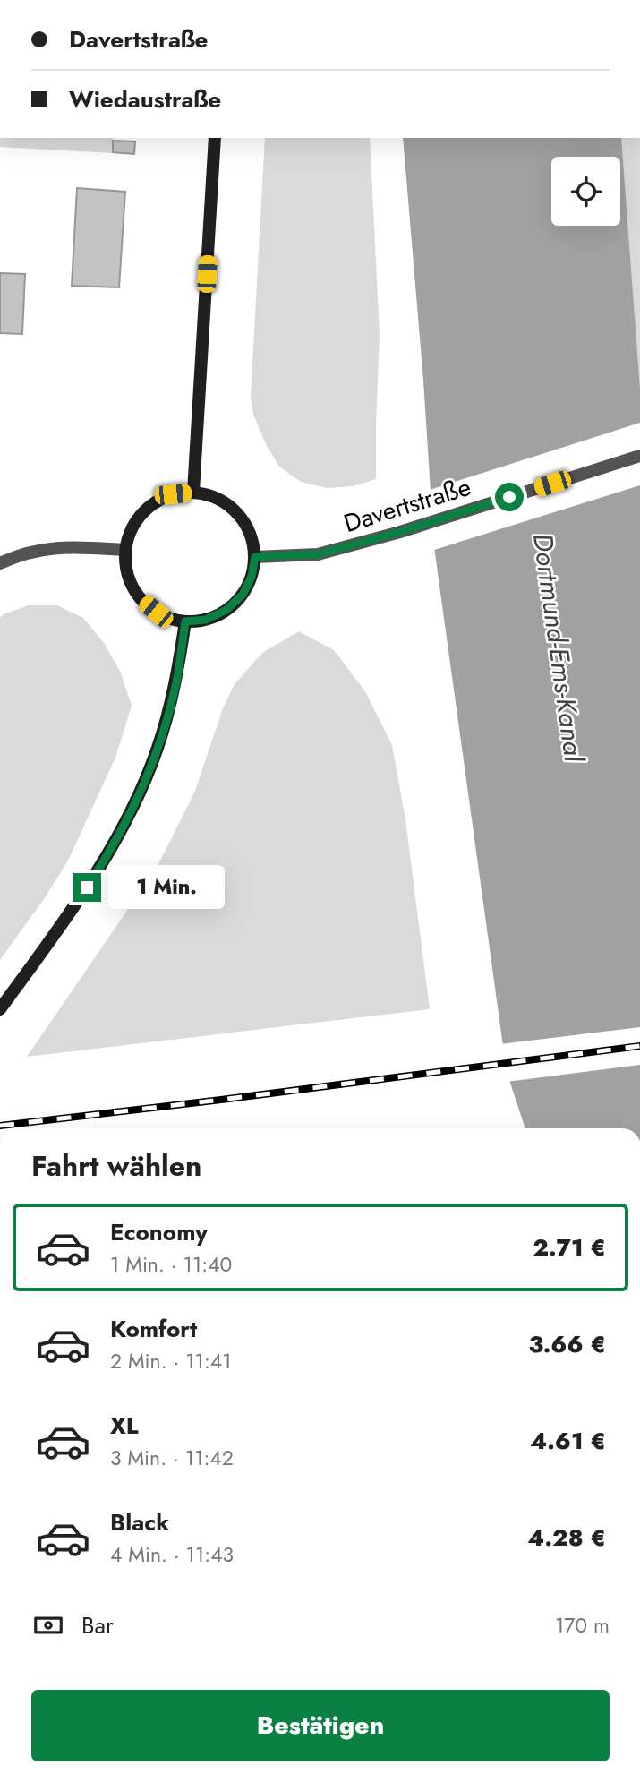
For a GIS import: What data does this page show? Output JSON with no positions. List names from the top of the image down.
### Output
{
  "streets": {
    "street": ["Davertstraße"]
  },
  "water": ["Dortmund-Ems-Kanal"],
  "page": {
    "banner": ["Davertstraße", "Wiedaustraße"],
    "bubble": "1 Min.",
    "heading": "Fahrt wählen",
    "list": [
      {
        "name": "Economy",
        "note": "1 Min. · 11:40",
        "value": "2.71 €"
      },
      {
        "name": "Komfort",
        "note": "2 Min. · 11:41",
        "value": "3.66 €"
      },
      {
        "name": "XL",
        "note": "3 Min. · 11:42",
        "value": "4.61 €"
      },
      {
        "name": "Black",
        "note": "4 Min. · 11:43",
        "value": "4.28 €"
      }
    ],
    "pay": ["Bar", "170 m"],
    "buttons": "Bestätigen"
  }
}
